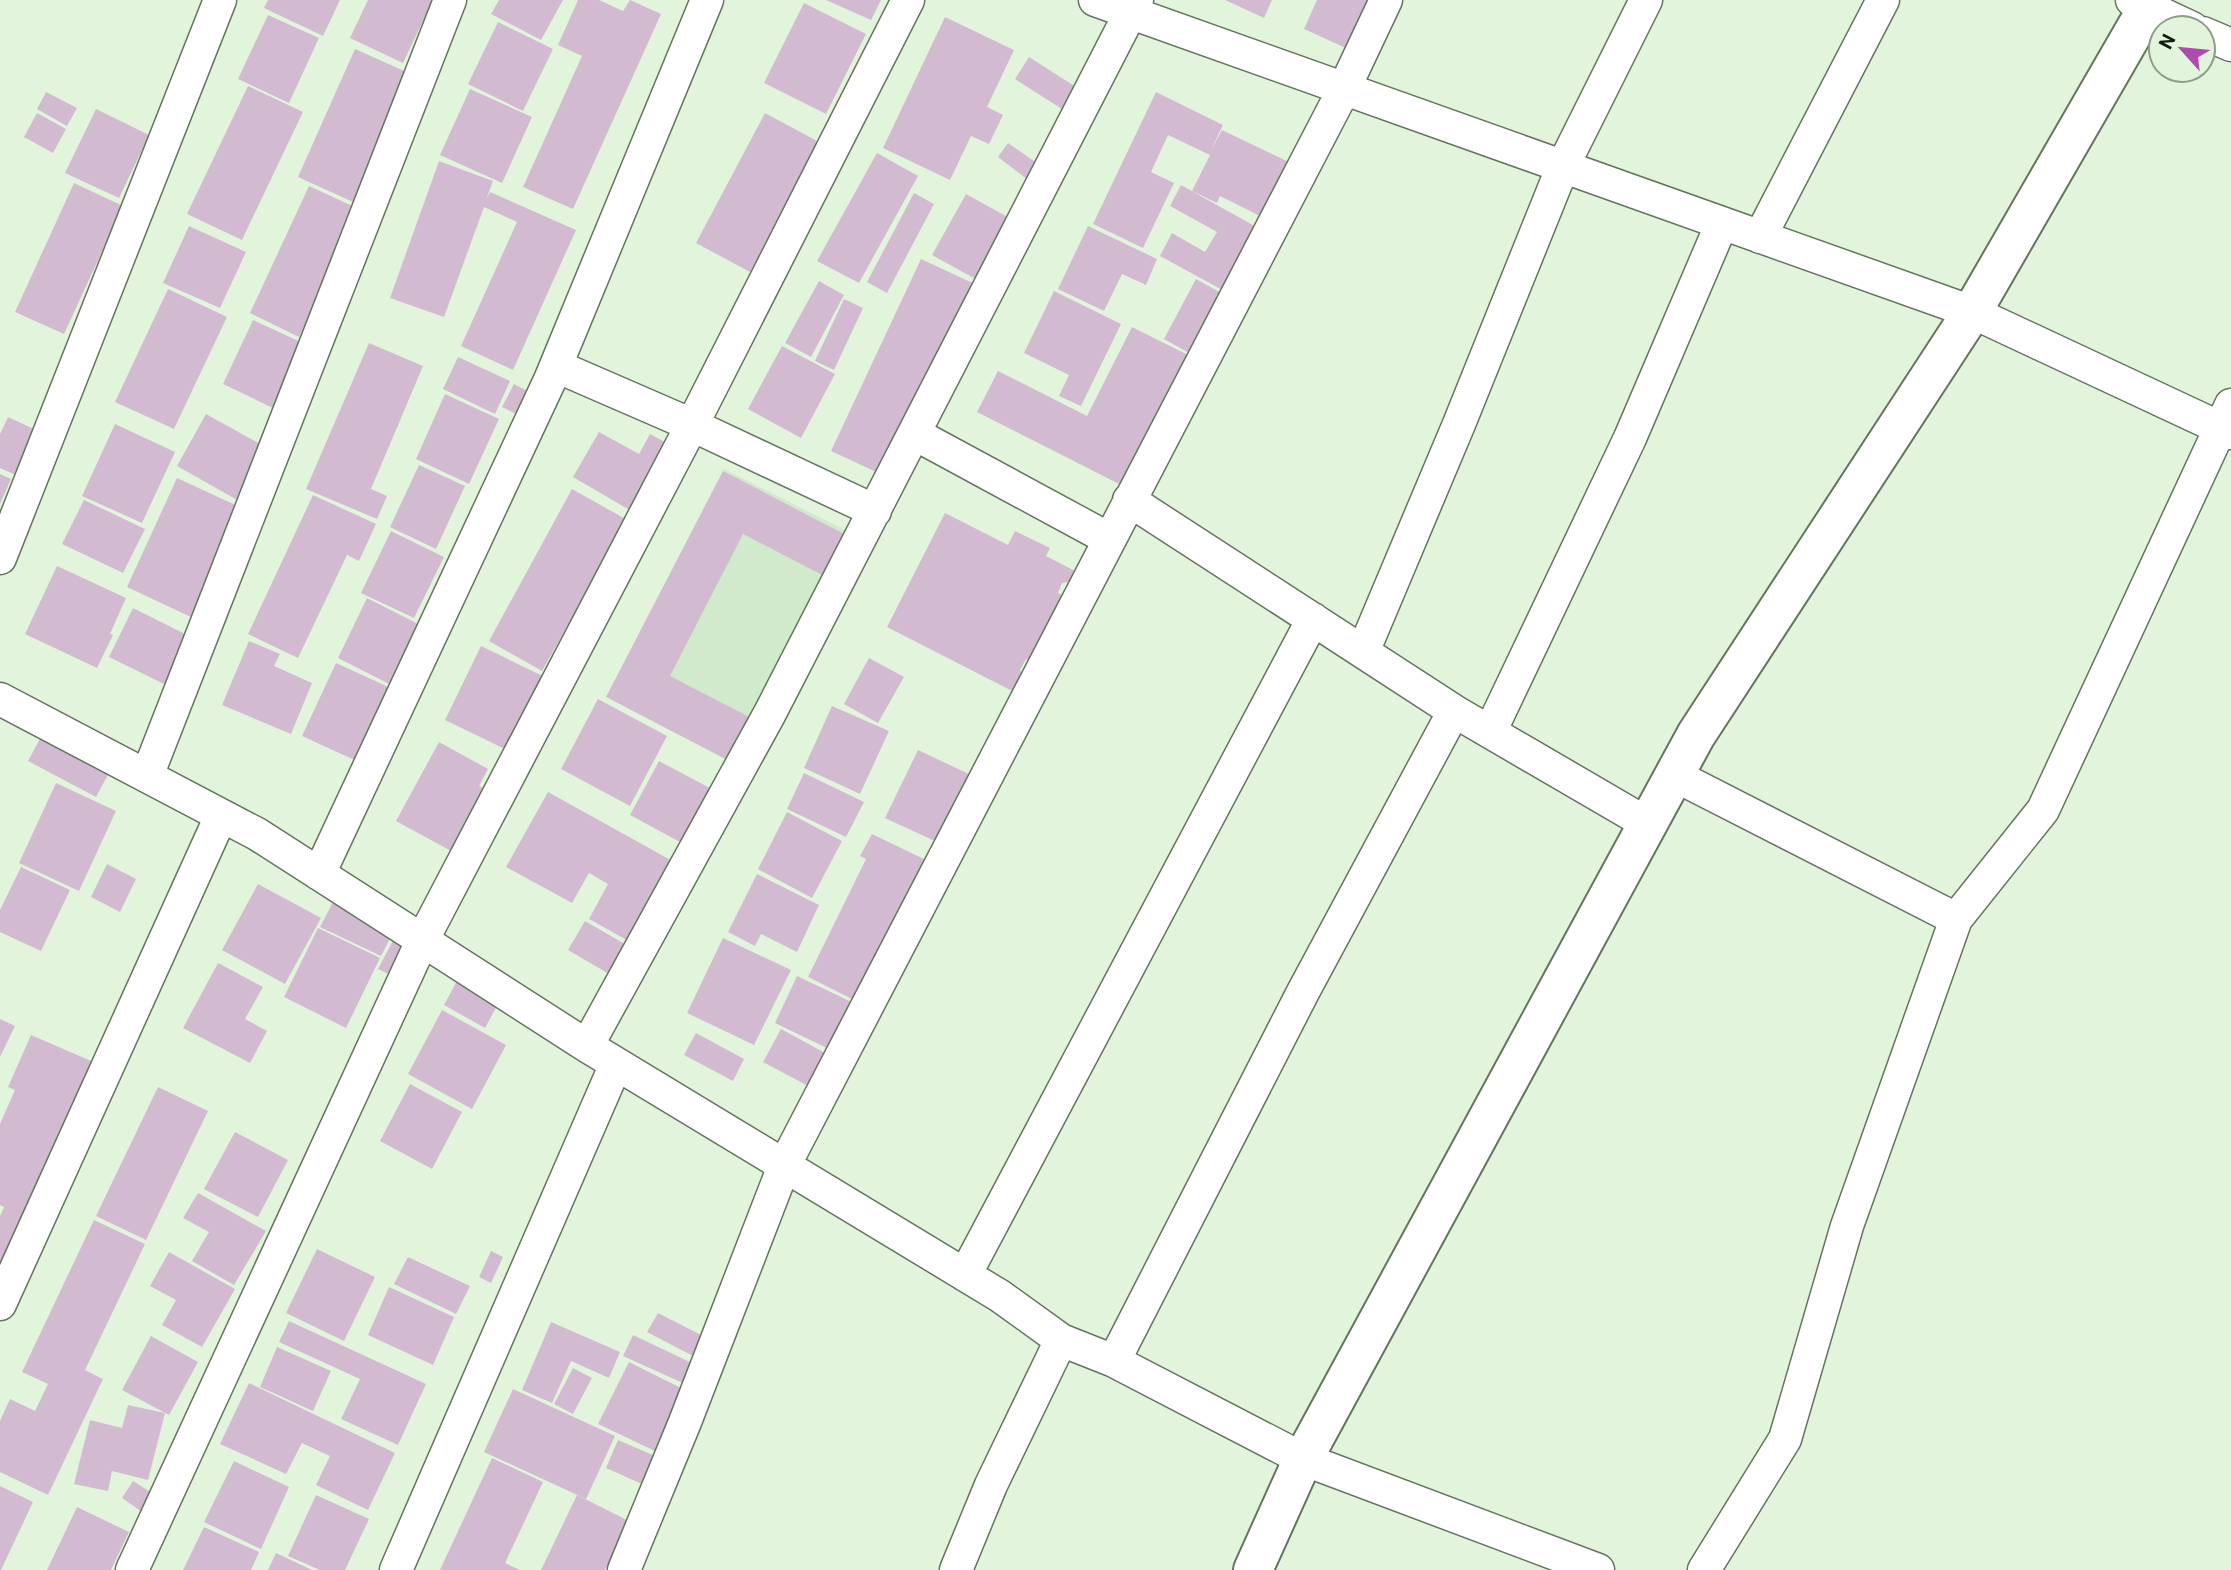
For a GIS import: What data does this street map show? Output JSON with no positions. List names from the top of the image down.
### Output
{
  "north": "top left"
}
